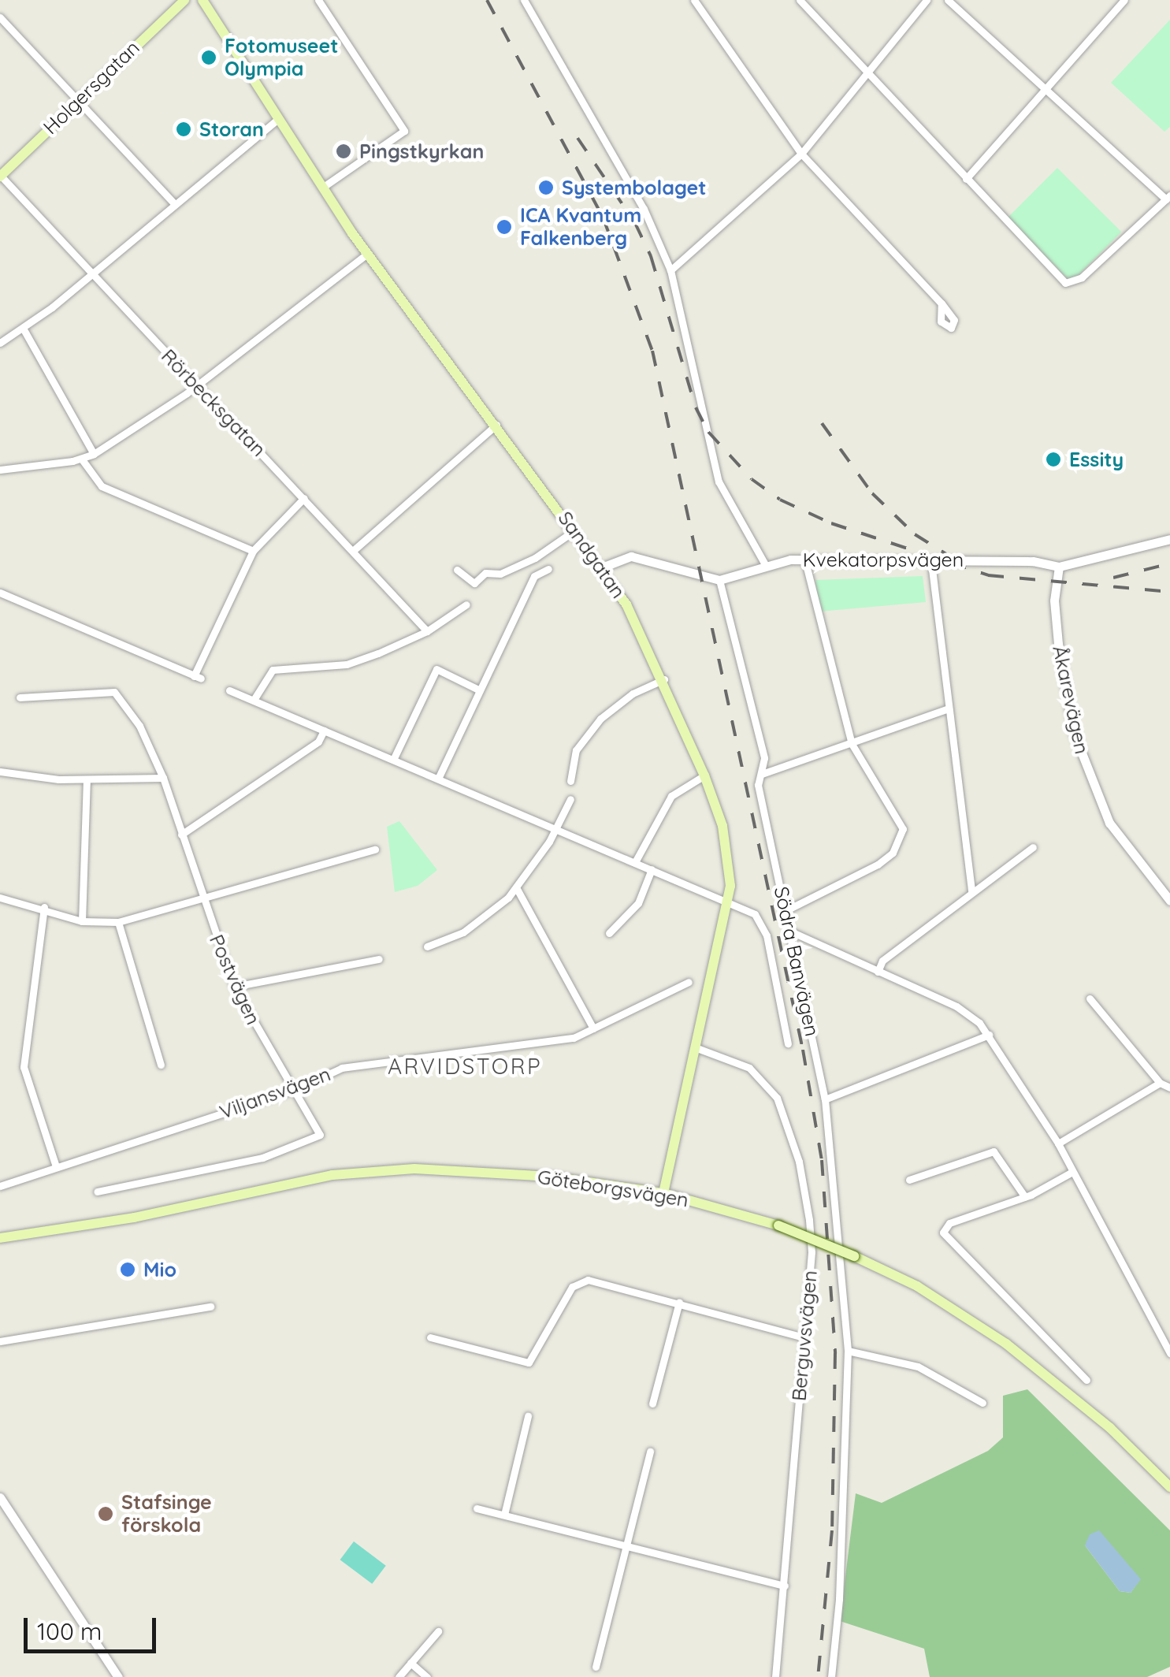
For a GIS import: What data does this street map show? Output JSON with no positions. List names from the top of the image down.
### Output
{
  "streets": {
    "main road": ["Holgersgatan", "Sandgatan", "Göteborgsvägen"],
    "street": [
      "Rörbecksgatan",
      "Kvekatorpsvägen",
      "Åkarevägen",
      "Södra Banvägen",
      "Postvägen",
      "Viljansvägen",
      "Berguvsvägen"
    ]
  },
  "crossings": [
    ["Holgersgatan", "Rörbecksgatan"],
    ["Sandgatan", "Göteborgsvägen"],
    ["Sandgatan", "Berguvsvägen"],
    ["Kvekatorpsvägen", "Åkarevägen"],
    ["Kvekatorpsvägen", "Södra Banvägen"],
    ["Postvägen", "Viljansvägen"]
  ],
  "districts": ["ARVIDSTORP"],
  "places": [
    "Fotomuseet Olympia",
    "Storan",
    "Pingstkyrkan",
    "Systembolaget",
    "ICA Kvantum Falkenberg",
    "Essity",
    "Mio",
    "Stafsinge förskola"
  ],
  "scale_bar": "100 m"
}
